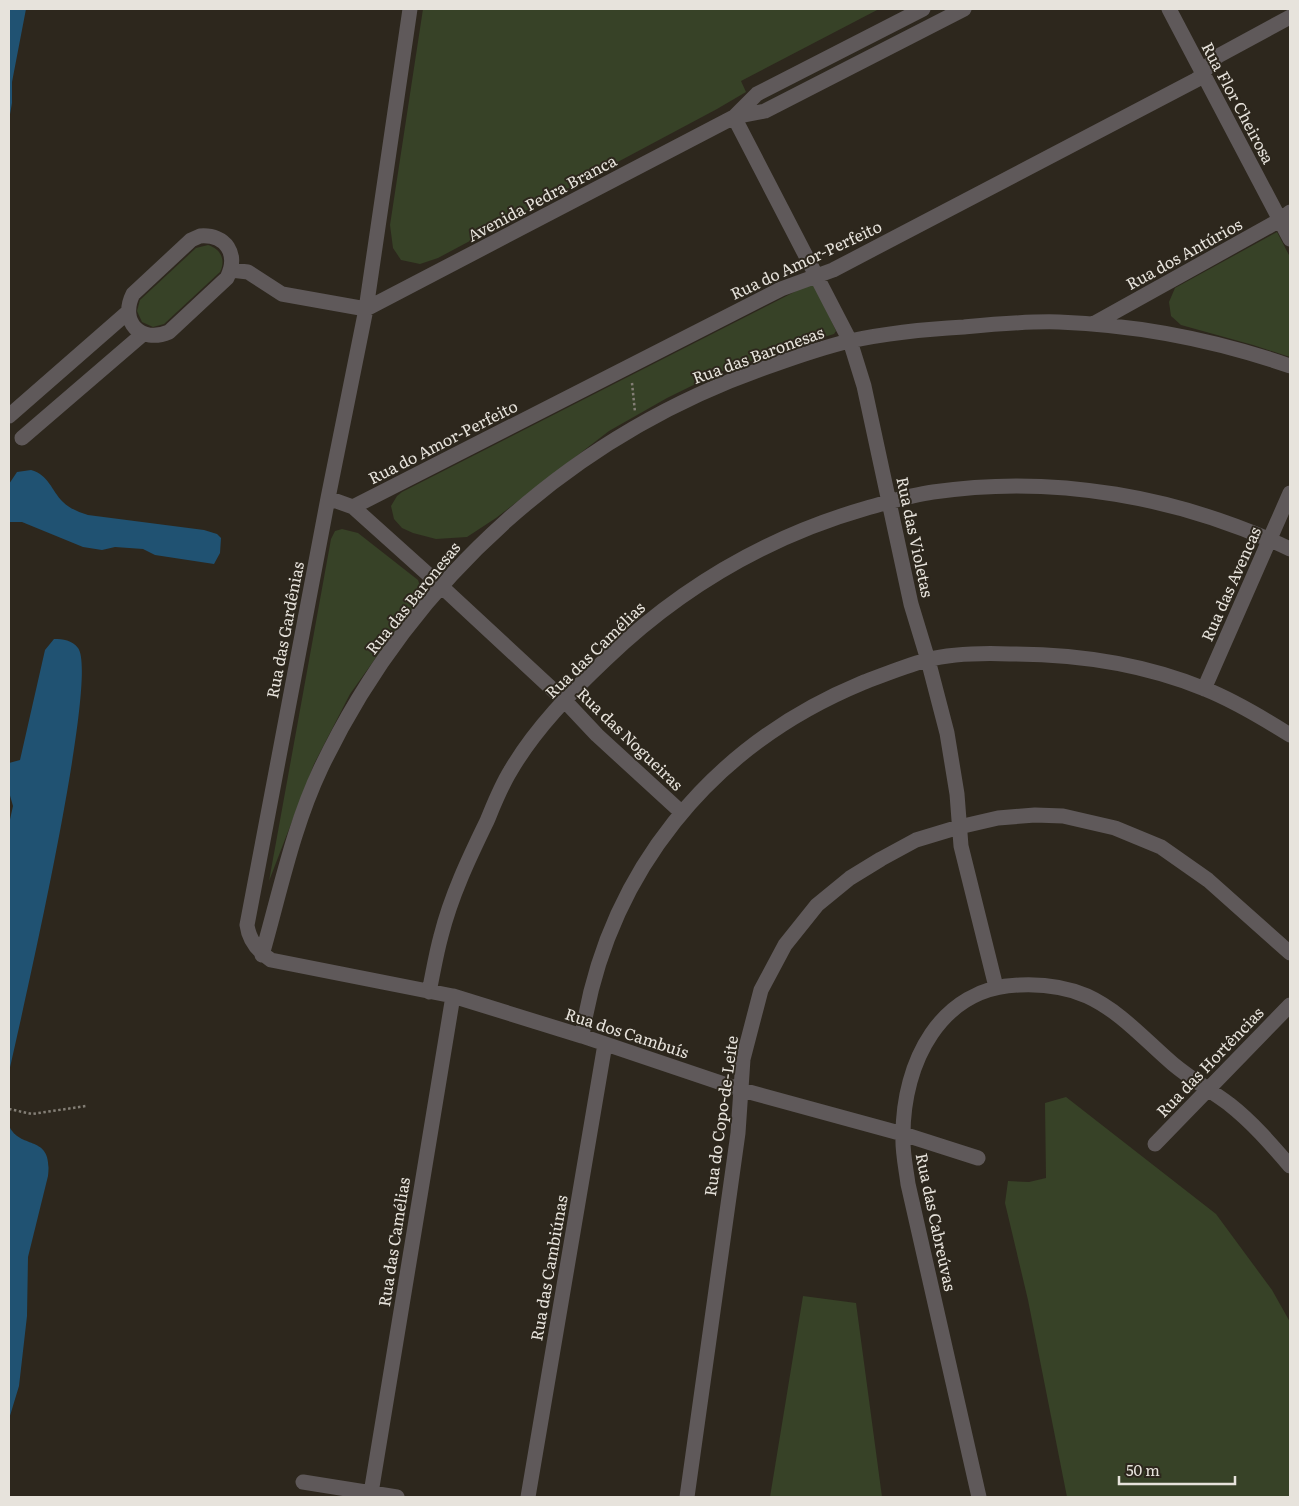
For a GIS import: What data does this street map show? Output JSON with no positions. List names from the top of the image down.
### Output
{
  "streets": {
    "street": [
      "Rua Flor Cheirosa",
      "Avenida Pedra Branca",
      "Rua dos Antúrios",
      "Rua do Amor-Perfeito",
      "Rua das Baronesas",
      "Rua das Violetas",
      "Rua das Avencas",
      "Rua das Gardênias",
      "Rua das Camélias",
      "Rua das Nogueiras",
      "Rua dos Cambuís",
      "Rua das Hortências",
      "Rua do Copo-de-Leite",
      "Rua das Cabreúvas",
      "Rua das Cambiúnas"
    ]
  },
  "crossings": [
    ["Rua Flor Cheirosa", "Rua dos Antúrios"],
    ["Rua Flor Cheirosa", "Rua do Amor-Perfeito"],
    ["Avenida Pedra Branca", "Rua das Violetas"],
    ["Avenida Pedra Branca", "Rua das Gardênias"],
    ["Rua dos Antúrios", "Rua das Baronesas"],
    ["Rua do Amor-Perfeito", "Rua das Violetas"],
    ["Rua do Amor-Perfeito", "Rua das Nogueiras"],
    ["Rua das Baronesas", "Rua das Violetas"],
    ["Rua das Baronesas", "Rua das Gardênias"],
    ["Rua das Baronesas", "Rua das Nogueiras"],
    ["Rua das Baronesas", "Rua dos Cambuís"],
    ["Rua das Violetas", "Rua das Camélias"],
    ["Rua das Violetas", "Rua do Copo-de-Leite"],
    ["Rua das Violetas", "Rua das Cabreúvas"],
    ["Rua das Avencas", "Rua das Camélias"],
    ["Rua das Gardênias", "Rua das Nogueiras"],
    ["Rua das Gardênias", "Rua dos Cambuís"],
    ["Rua das Camélias", "Rua das Nogueiras"],
    ["Rua das Camélias", "Rua dos Cambuís"],
    ["Rua dos Cambuís", "Rua do Copo-de-Leite"],
    ["Rua dos Cambuís", "Rua das Cabreúvas"],
    ["Rua dos Cambuís", "Rua das Cambiúnas"],
    ["Rua das Hortências", "Rua das Cabreúvas"]
  ],
  "scale_bar": "50 m"
}
